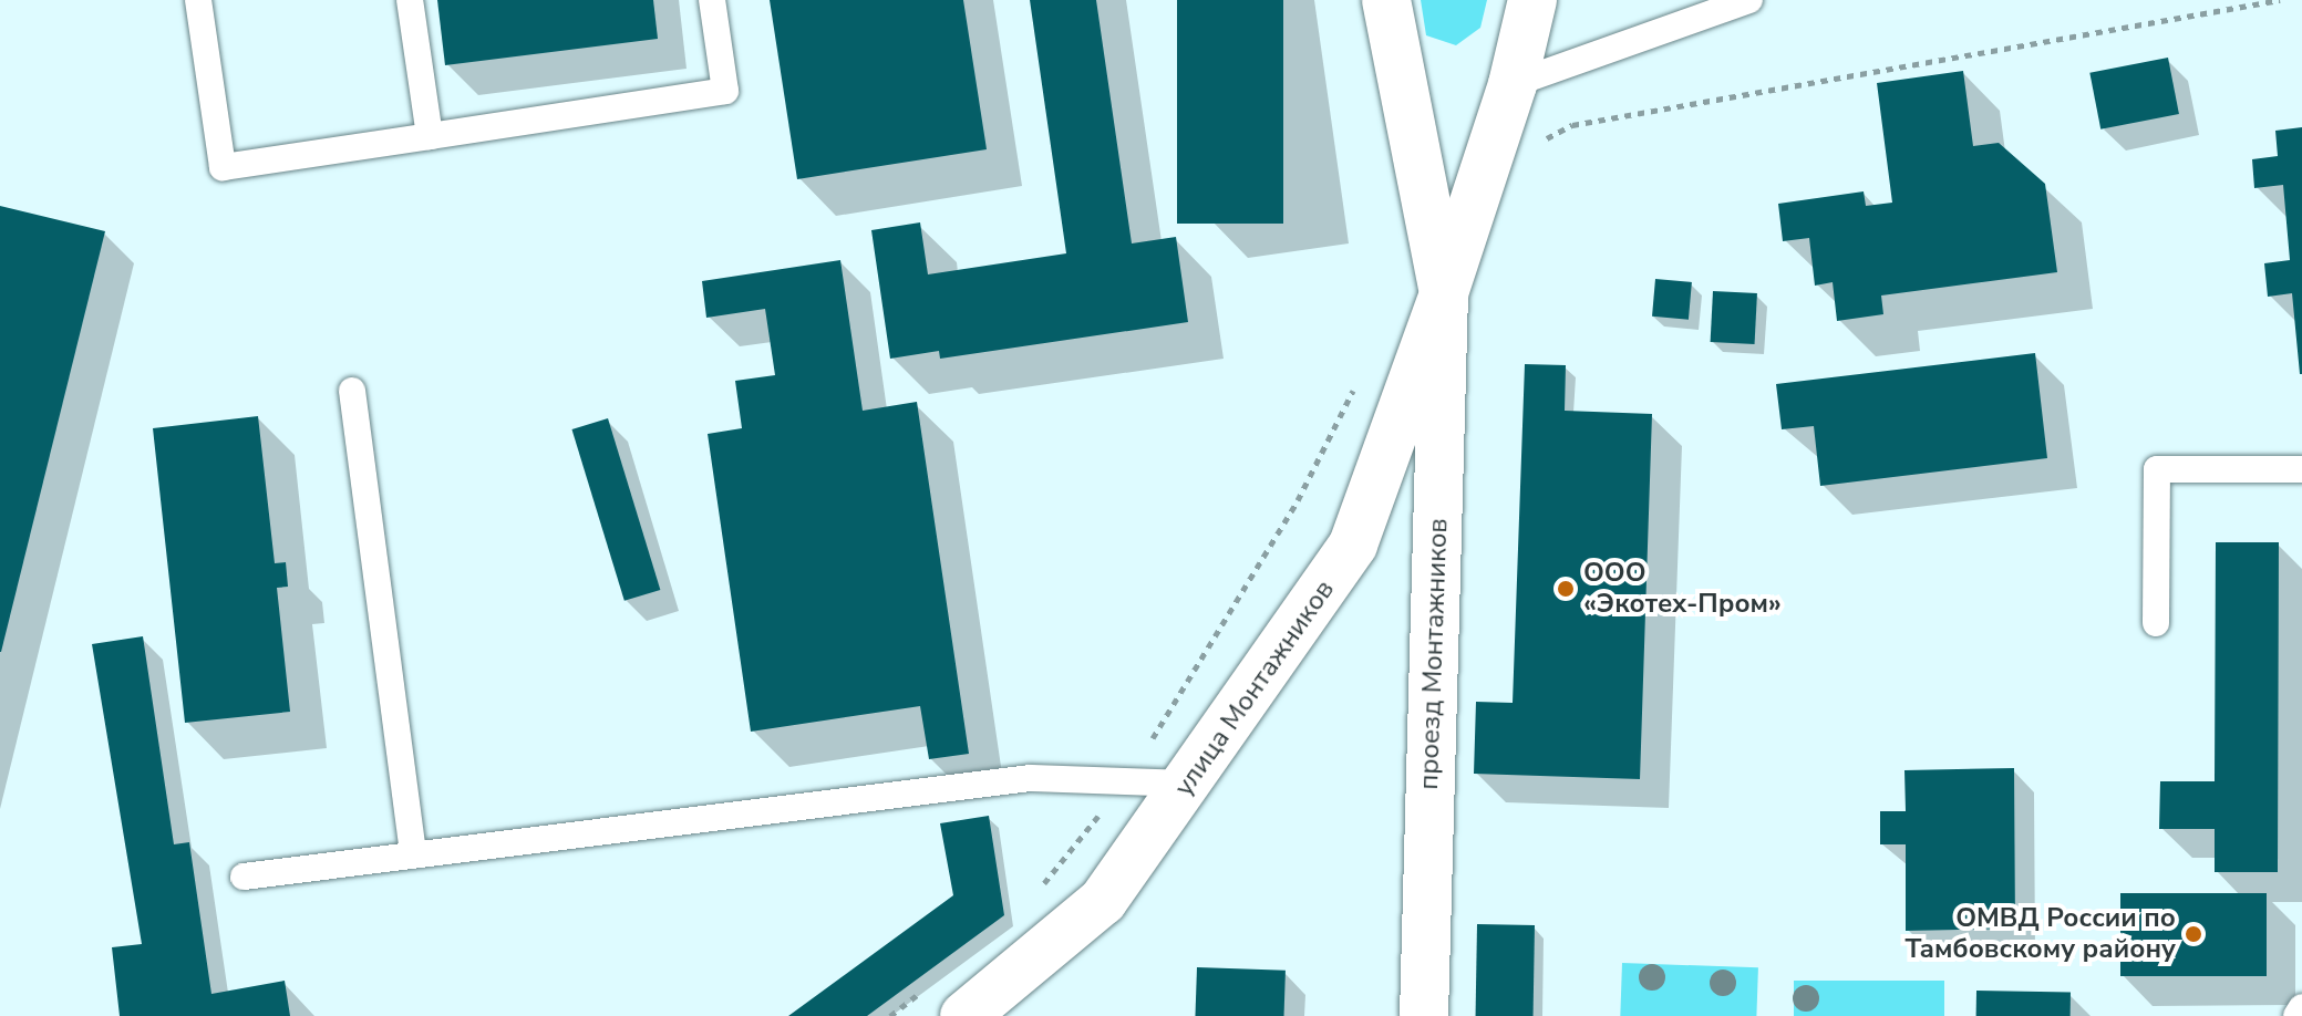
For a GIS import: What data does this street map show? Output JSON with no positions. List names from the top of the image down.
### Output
{
  "streets": {
    "street": ["проезд Монтажников", "улица Монтажников"]
  },
  "crossings": [
    ["проезд Монтажников", "улица Монтажников"]
  ],
  "places": ["ООО «Экотех-Пром»", "ОМВД России по Тамбовскому району"]
}
